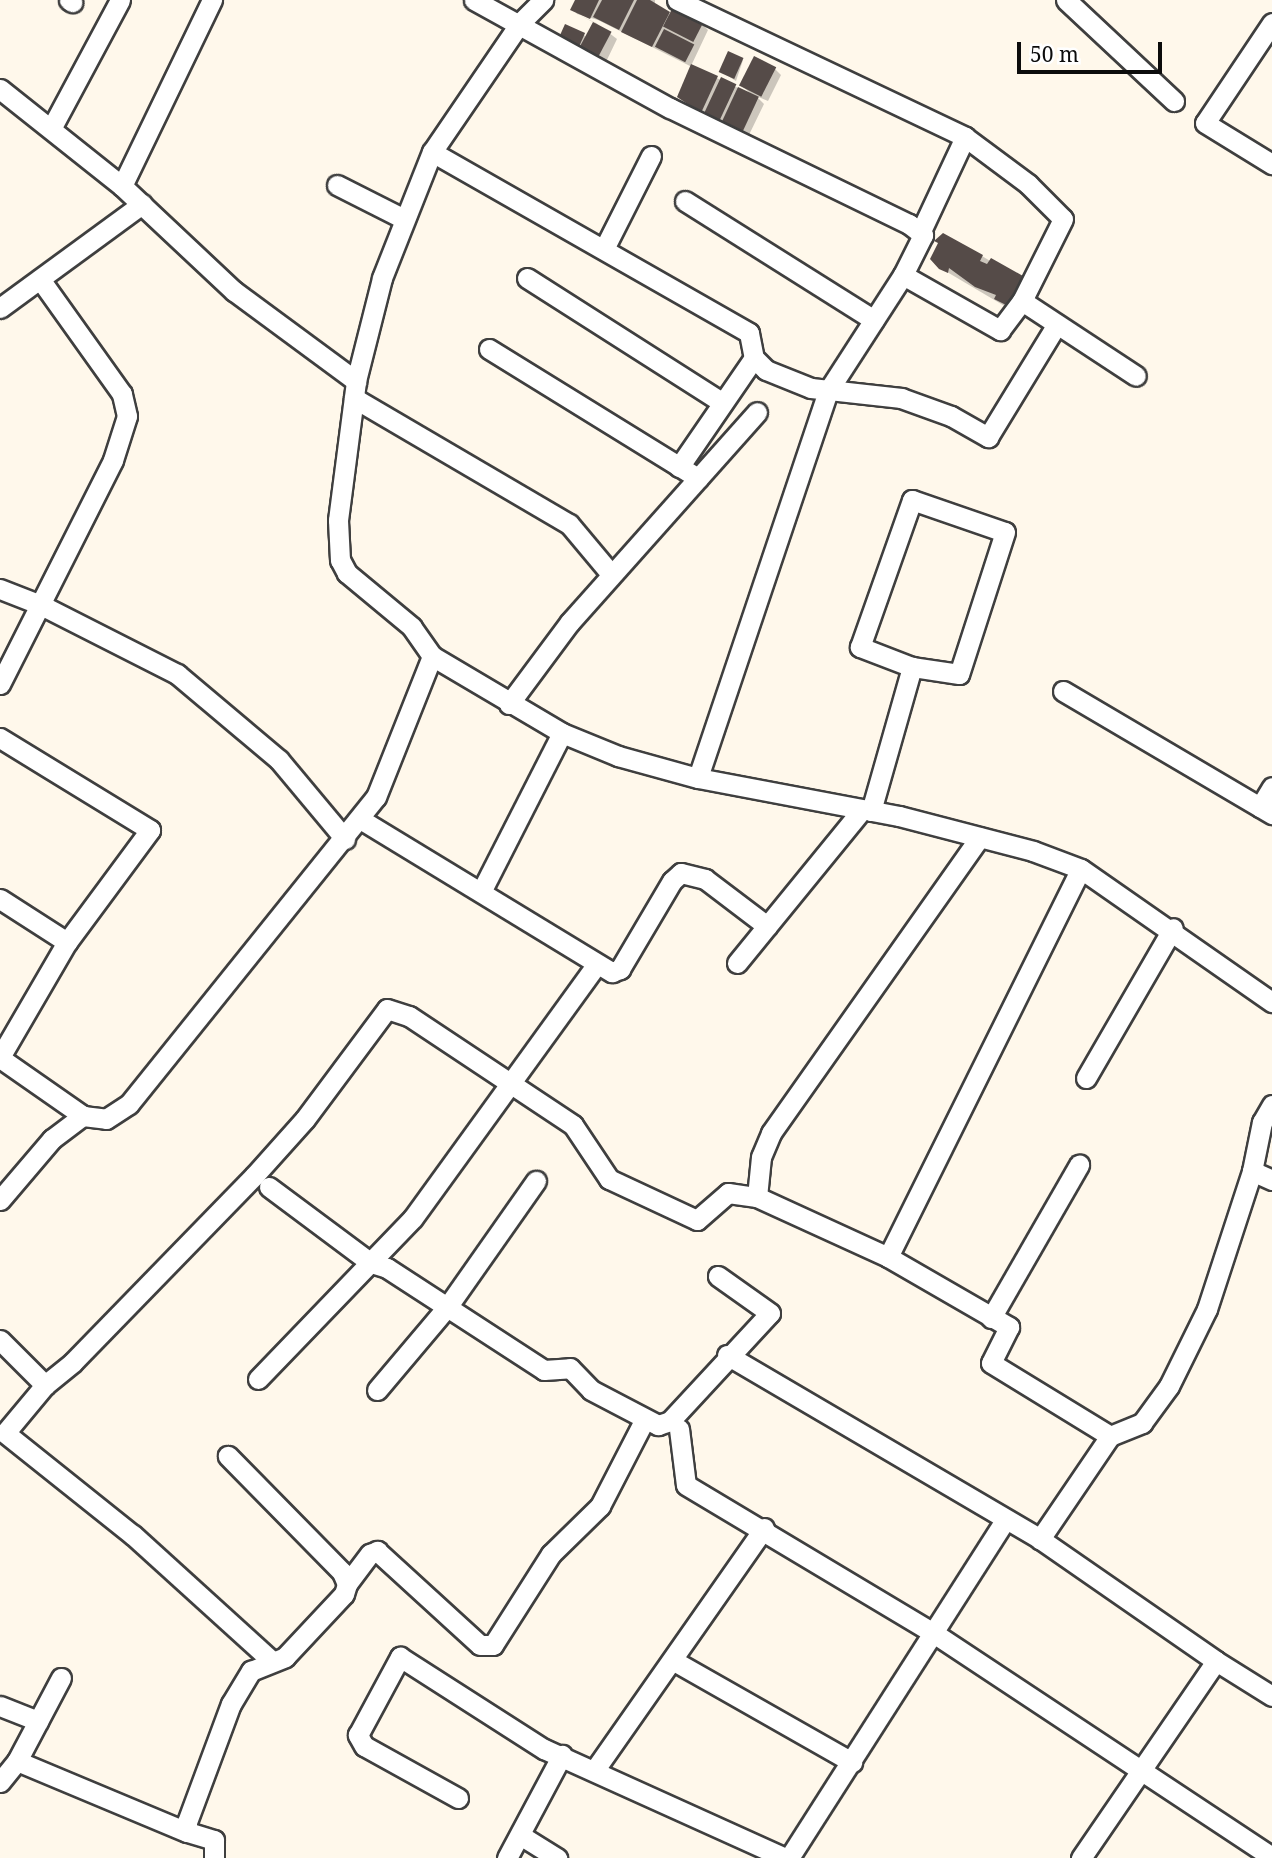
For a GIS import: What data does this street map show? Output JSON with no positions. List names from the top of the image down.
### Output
{
  "scale_bar": "50 m"
}
